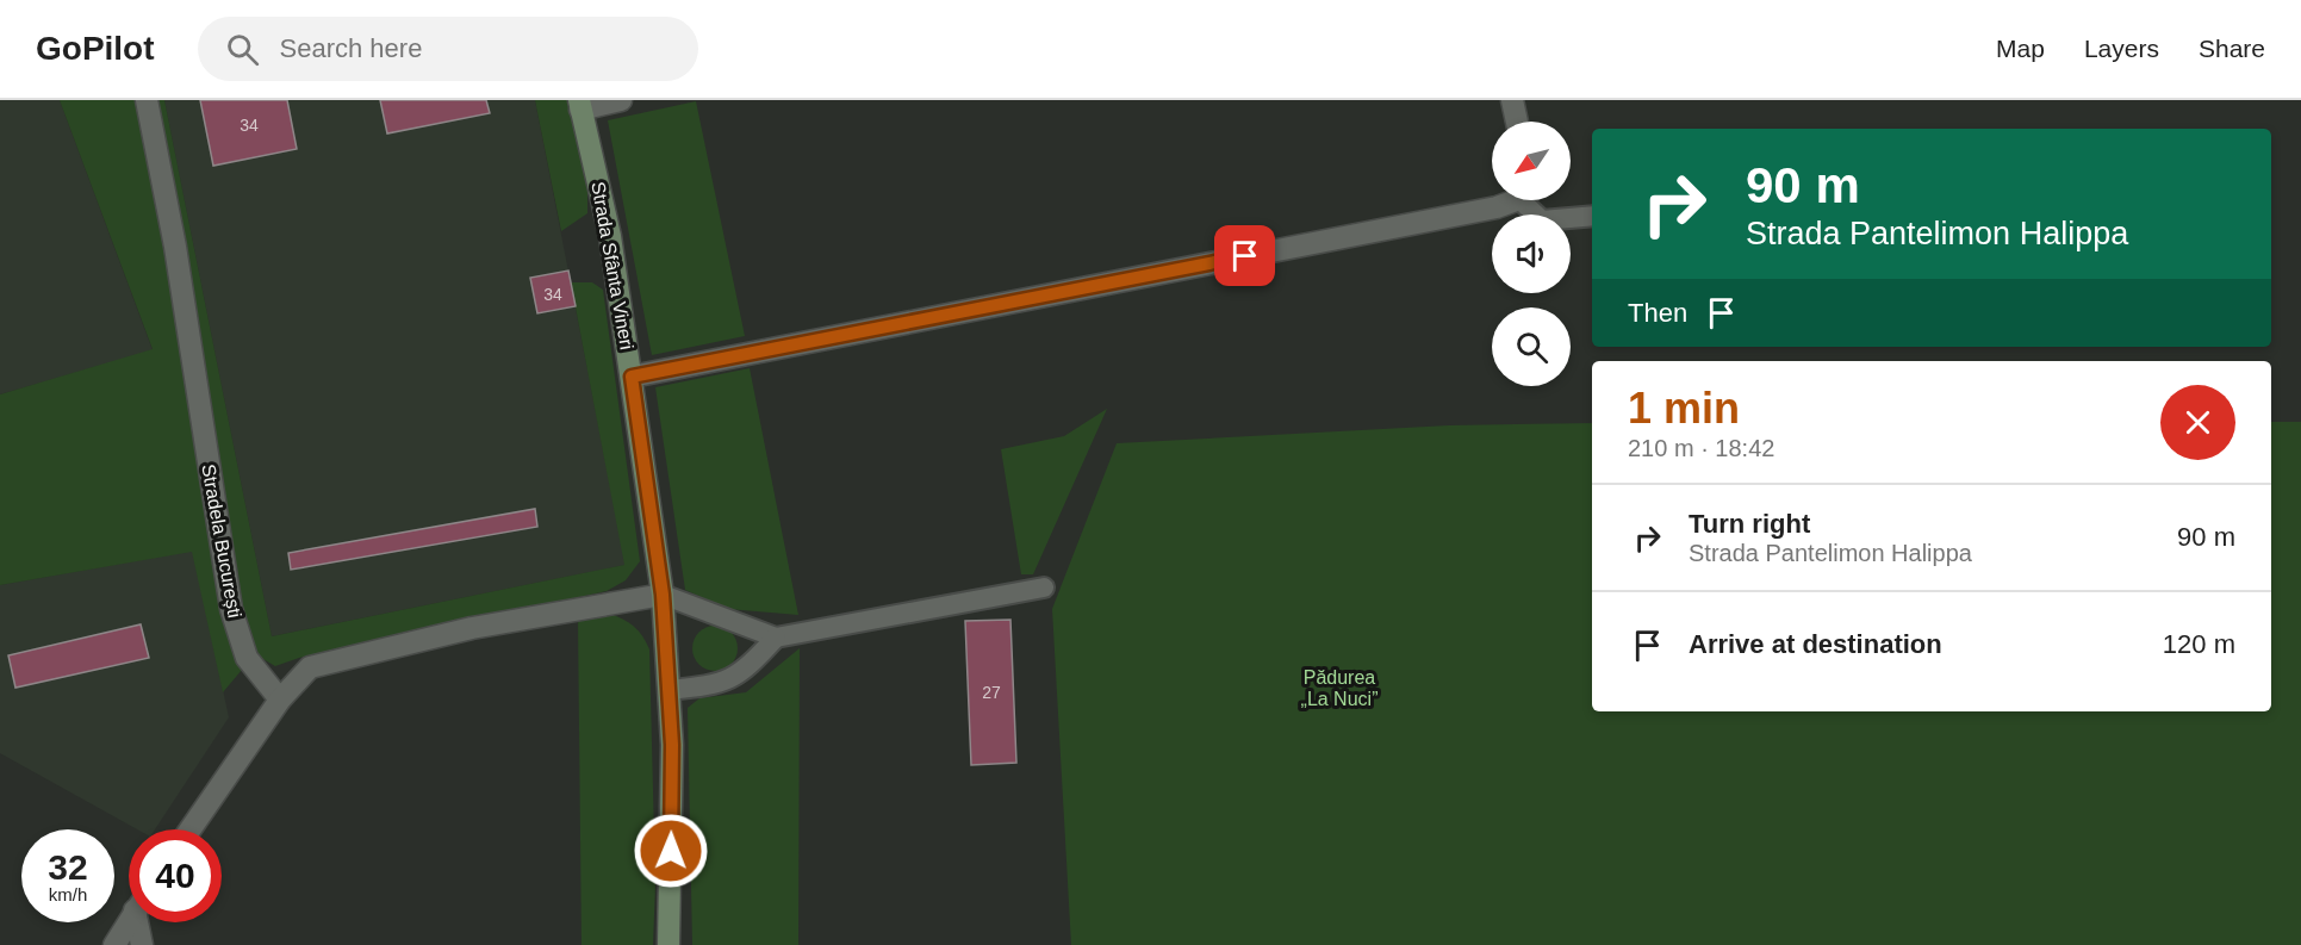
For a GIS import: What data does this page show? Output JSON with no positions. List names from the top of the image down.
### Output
{
  "streets": {
    "street": ["Strada Sfânta Vineri", "Stradela București"]
  },
  "parks": ["Pădurea „La Nuci”"],
  "house_numbers": ["34", "34", "27"],
  "north": "bottom left",
  "page": {
    "header": "GoPilot",
    "search": "Search here",
    "nav": ["Map", "Layers", "Share"],
    "turn": ["90 m", "Strada Pantelimon Halippa"],
    "then": "Then",
    "heading": ["1 min", "210 m · 18:42"],
    "list": [
      {
        "name": "Turn right",
        "note": "Strada Pantelimon Halippa",
        "value": "90 m"
      },
      {
        "name": "Arrive at destination",
        "value": "120 m"
      }
    ],
    "speed": "32 km/h",
    "limit": "40"
  }
}
